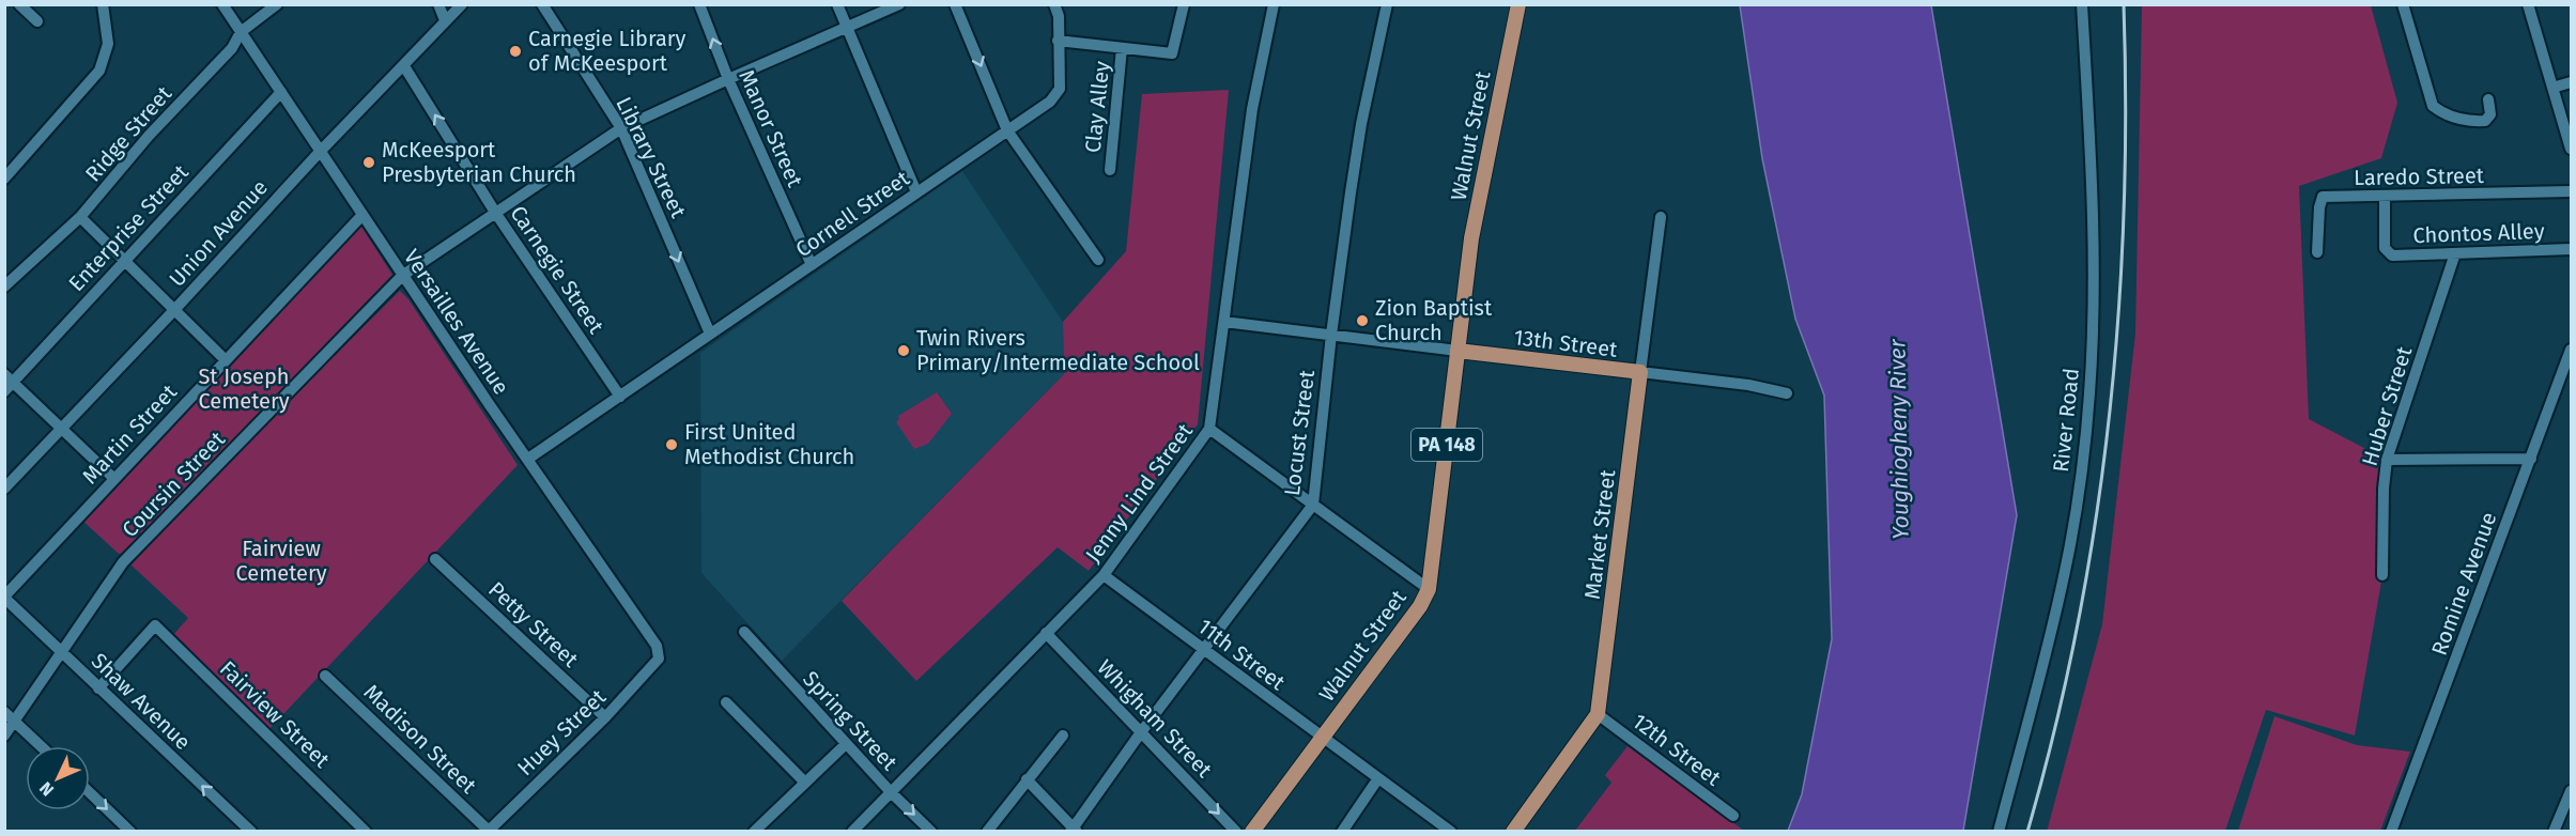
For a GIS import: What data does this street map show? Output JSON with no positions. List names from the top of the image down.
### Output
{
  "streets": {
    "main road": [
      "Walnut Street",
      "13th Street",
      "PA 148",
      "Market Street"
    ],
    "street": [
      "Clay Alley",
      "Manor Street",
      "Ridge Street",
      "Library Street",
      "Laredo Street",
      "Cornell Street",
      "Enterprise Street",
      "Union Avenue",
      "Chontos Alley",
      "Carnegie Street",
      "Versailles Avenue",
      "Huber Street",
      "River Road",
      "Locust Street",
      "Martin Street",
      "Coursin Street",
      "Jenny Lind Street",
      "Romine Avenue",
      "Petty Street",
      "11th Street",
      "Shaw Avenue",
      "Fairview Street",
      "Whigham Street",
      "Spring Street",
      "Huey Street",
      "Madison Street",
      "12th Street"
    ]
  },
  "crossings": [
    ["Manor Street", "Cornell Street"],
    ["Manor Street", "Coursin Street"],
    ["Ridge Street", "Versailles Avenue"],
    ["Walnut Street", "13th Street"],
    ["Walnut Street", "11th Street"],
    ["Library Street", "Cornell Street"],
    ["Library Street", "Coursin Street"],
    ["Laredo Street", "Chontos Alley"],
    ["Cornell Street", "Carnegie Street"],
    ["Cornell Street", "Versailles Avenue"],
    ["Enterprise Street", "Versailles Avenue"],
    ["Union Avenue", "Carnegie Street"],
    ["Union Avenue", "Versailles Avenue"],
    ["Chontos Alley", "Huber Street"],
    ["Carnegie Street", "Coursin Street"],
    ["Versailles Avenue", "Martin Street"],
    ["Versailles Avenue", "Coursin Street"],
    ["Versailles Avenue", "Huey Street"],
    ["13th Street", "Locust Street"],
    ["13th Street", "Jenny Lind Street"],
    ["13th Street", "Market Street"],
    ["Locust Street", "11th Street"],
    ["Locust Street", "Whigham Street"],
    ["Martin Street", "Shaw Avenue"],
    ["Coursin Street", "Shaw Avenue"],
    ["Jenny Lind Street", "11th Street"],
    ["Jenny Lind Street", "Whigham Street"],
    ["Jenny Lind Street", "Spring Street"],
    ["Market Street", "12th Street"],
    ["Petty Street", "Huey Street"],
    ["Shaw Avenue", "Fairview Street"],
    ["Huey Street", "Madison Street"]
  ],
  "one_way": [
    "Library Street",
    "Carnegie Street",
    "Shaw Avenue",
    "Whigham Street"
  ],
  "water": ["Youghiogheny River"],
  "parks": ["St Joseph Cemetery", "Fairview Cemetery"],
  "places": [
    "Carnegie Library of McKeesport",
    "McKeesport Presbyterian Church",
    "Zion Baptist Church",
    "Twin Rivers Primary/Intermediate School",
    "First United Methodist Church"
  ],
  "north": "bottom left"
}
